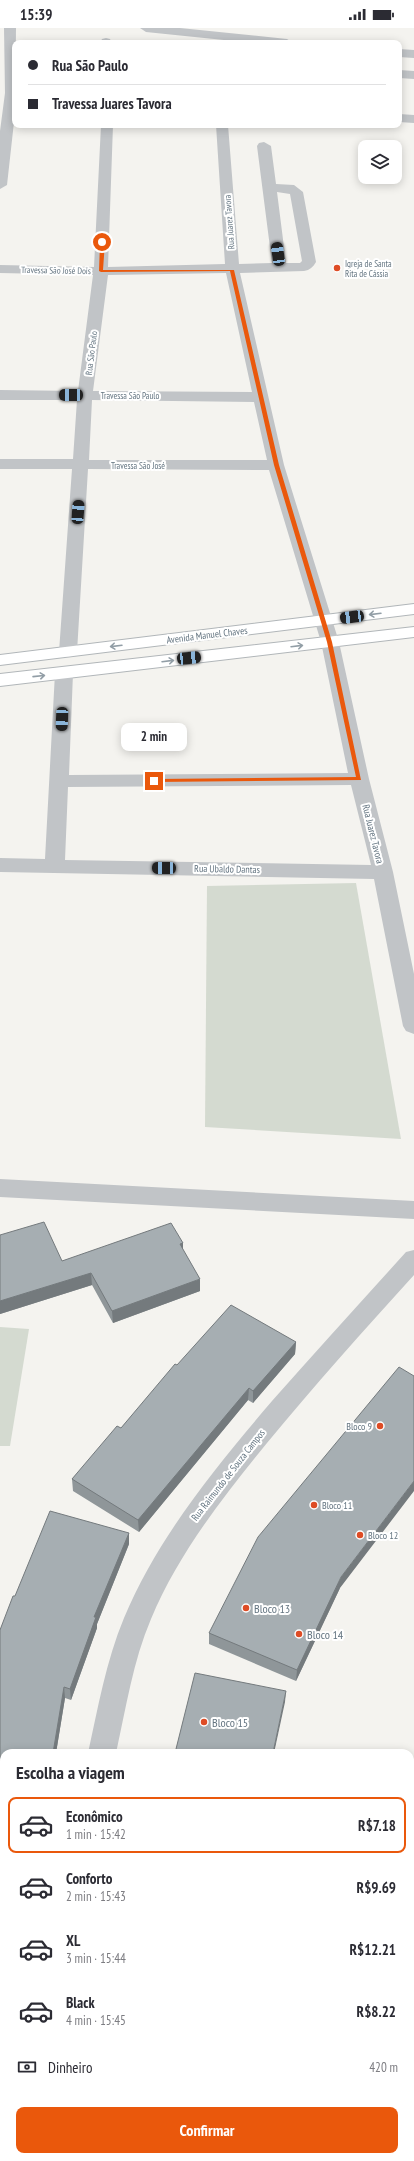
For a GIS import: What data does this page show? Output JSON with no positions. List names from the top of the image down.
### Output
{
  "streets": {
    "main road": ["Avenida Manuel Chaves"],
    "street": [
      "Rua Juarez Tavora",
      "Travessa São José Dois",
      "Rua São Paulo",
      "Travessa São Paulo",
      "Travessa São José",
      "Rua Ubaldo Dantas",
      "Rua Raimundo de Souza Campos"
    ]
  },
  "crossings": [
    ["Rua Juarez Tavora", "Travessa São José Dois"],
    ["Rua Juarez Tavora", "Travessa São Paulo"],
    ["Rua Juarez Tavora", "Travessa São José"],
    ["Rua Juarez Tavora", "Avenida Manuel Chaves"],
    ["Rua Juarez Tavora", "Rua Ubaldo Dantas"],
    ["Travessa São José Dois", "Rua São Paulo"],
    ["Rua São Paulo", "Travessa São Paulo"],
    ["Rua São Paulo", "Travessa São José"],
    ["Rua São Paulo", "Avenida Manuel Chaves"]
  ],
  "places": [
    "Igreja de Santa Rita de Cássia",
    "Bloco 9",
    "Bloco 11",
    "Bloco 12",
    "Bloco 13",
    "Bloco 14",
    "Bloco 15"
  ],
  "page": {
    "status": "15:39",
    "banner": ["Rua São Paulo", "Travessa Juares Tavora"],
    "bubble": "2 min",
    "heading": "Escolha a viagem",
    "list": [
      {
        "name": "Econômico",
        "note": "1 min · 15:42",
        "value": "R$7.18"
      },
      {
        "name": "Conforto",
        "note": "2 min · 15:43",
        "value": "R$9.69"
      },
      {
        "name": "XL",
        "note": "3 min · 15:44",
        "value": "R$12.21"
      },
      {
        "name": "Black",
        "note": "4 min · 15:45",
        "value": "R$8.22"
      }
    ],
    "pay": ["Dinheiro", "420 m"],
    "buttons": "Confirmar"
  }
}
